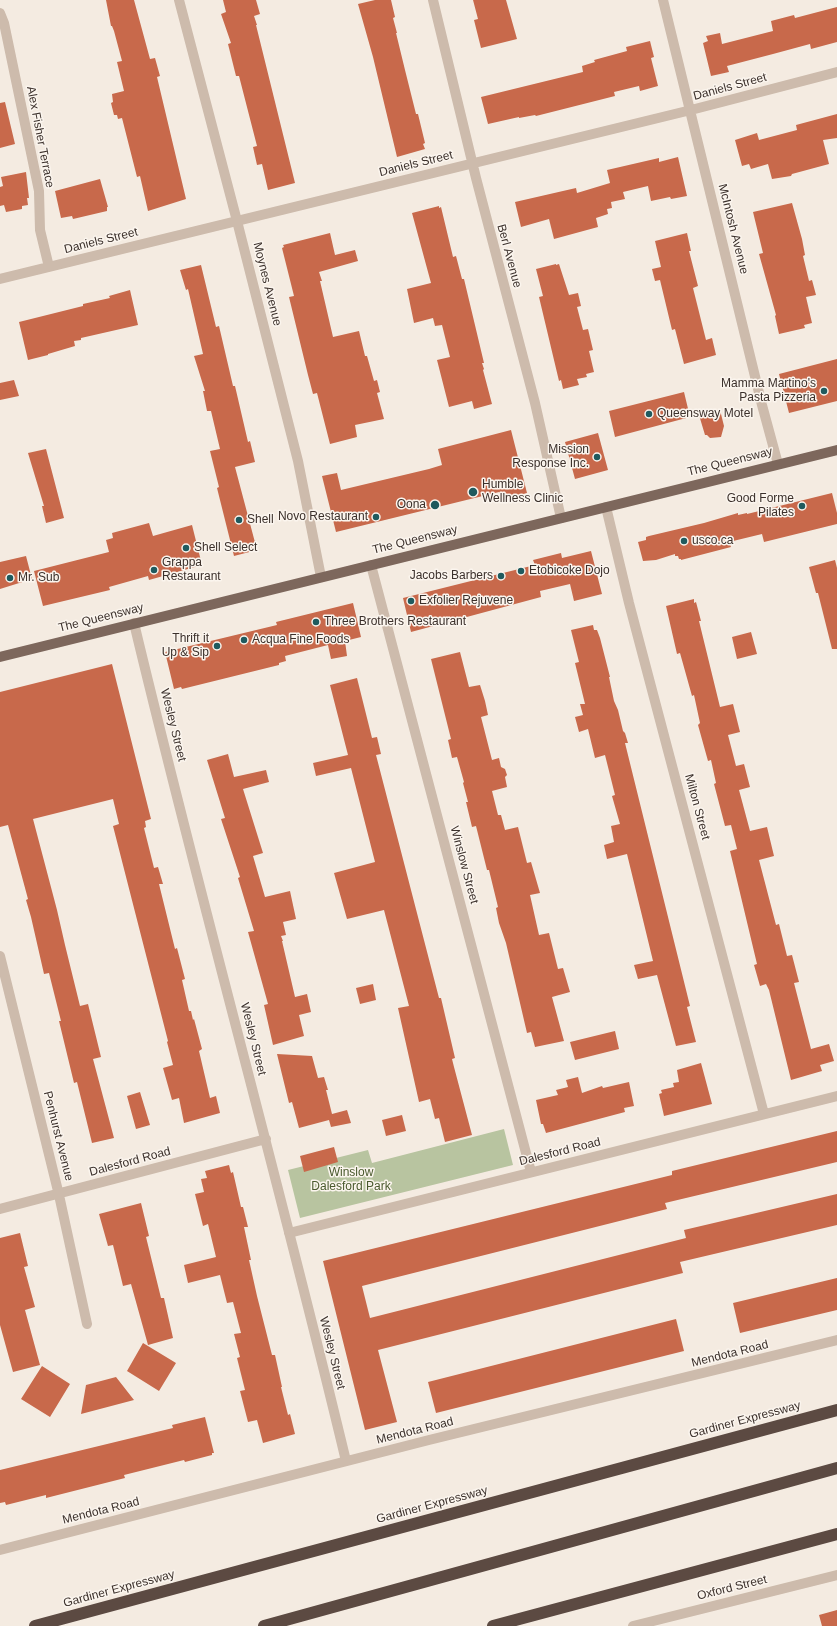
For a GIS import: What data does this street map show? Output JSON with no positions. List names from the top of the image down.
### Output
{
  "streets": {
    "highway": ["Gardiner Expressway"],
    "main road": ["The Queensway"],
    "street": [
      "Daniels Street",
      "Alex Fisher Terrace",
      "McIntosh Avenue",
      "Berl Avenue",
      "Moynes Avenue",
      "Wesley Street",
      "Milton Street",
      "Winslow Street",
      "Penhurst Avenue",
      "Dalesford Road",
      "Mendota Road",
      "Oxford Street"
    ]
  },
  "crossings": [
    ["Daniels Street", "Alex Fisher Terrace"],
    ["Daniels Street", "McIntosh Avenue"],
    ["Daniels Street", "Berl Avenue"],
    ["Daniels Street", "Moynes Avenue"],
    ["McIntosh Avenue", "The Queensway"],
    ["Berl Avenue", "The Queensway"],
    ["Moynes Avenue", "The Queensway"],
    ["The Queensway", "Wesley Street"],
    ["The Queensway", "Milton Street"],
    ["The Queensway", "Winslow Street"],
    ["Wesley Street", "Dalesford Road"],
    ["Wesley Street", "Mendota Road"],
    ["Milton Street", "Dalesford Road"],
    ["Winslow Street", "Dalesford Road"],
    ["Penhurst Avenue", "Dalesford Road"]
  ],
  "parks": ["Winslow Dalesford Park"],
  "places": [
    "Mamma Martino's Pasta Pizzeria",
    "Queensway Motel",
    "Mission Response Inc.",
    "Humble Wellness Clinic",
    "Oona",
    "Good Forme Pilates",
    "Novo Restaurant",
    "Shell",
    "usco.ca",
    "Shell Select",
    "Grappa Restaurant",
    "Etobicoke Dojo",
    "Jacobs Barbers",
    "Mr. Sub",
    "Exfolier Rejuvene",
    "Three Brothers Restaurant",
    "Acqua Fine Foods",
    "Thrift it Up & Sip"
  ]
}
